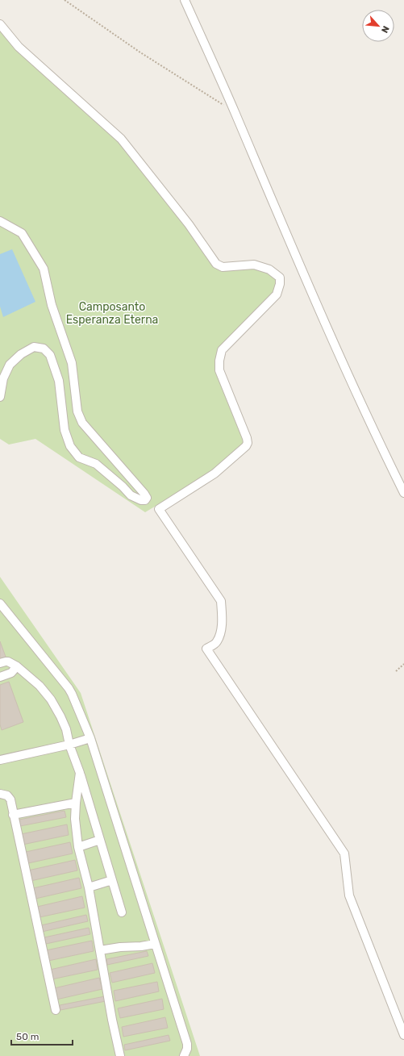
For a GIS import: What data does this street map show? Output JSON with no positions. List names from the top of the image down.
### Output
{
  "parks": ["Camposanto Esperanza Eterna"],
  "scale_bar": "50 m",
  "north": "bottom right"
}
